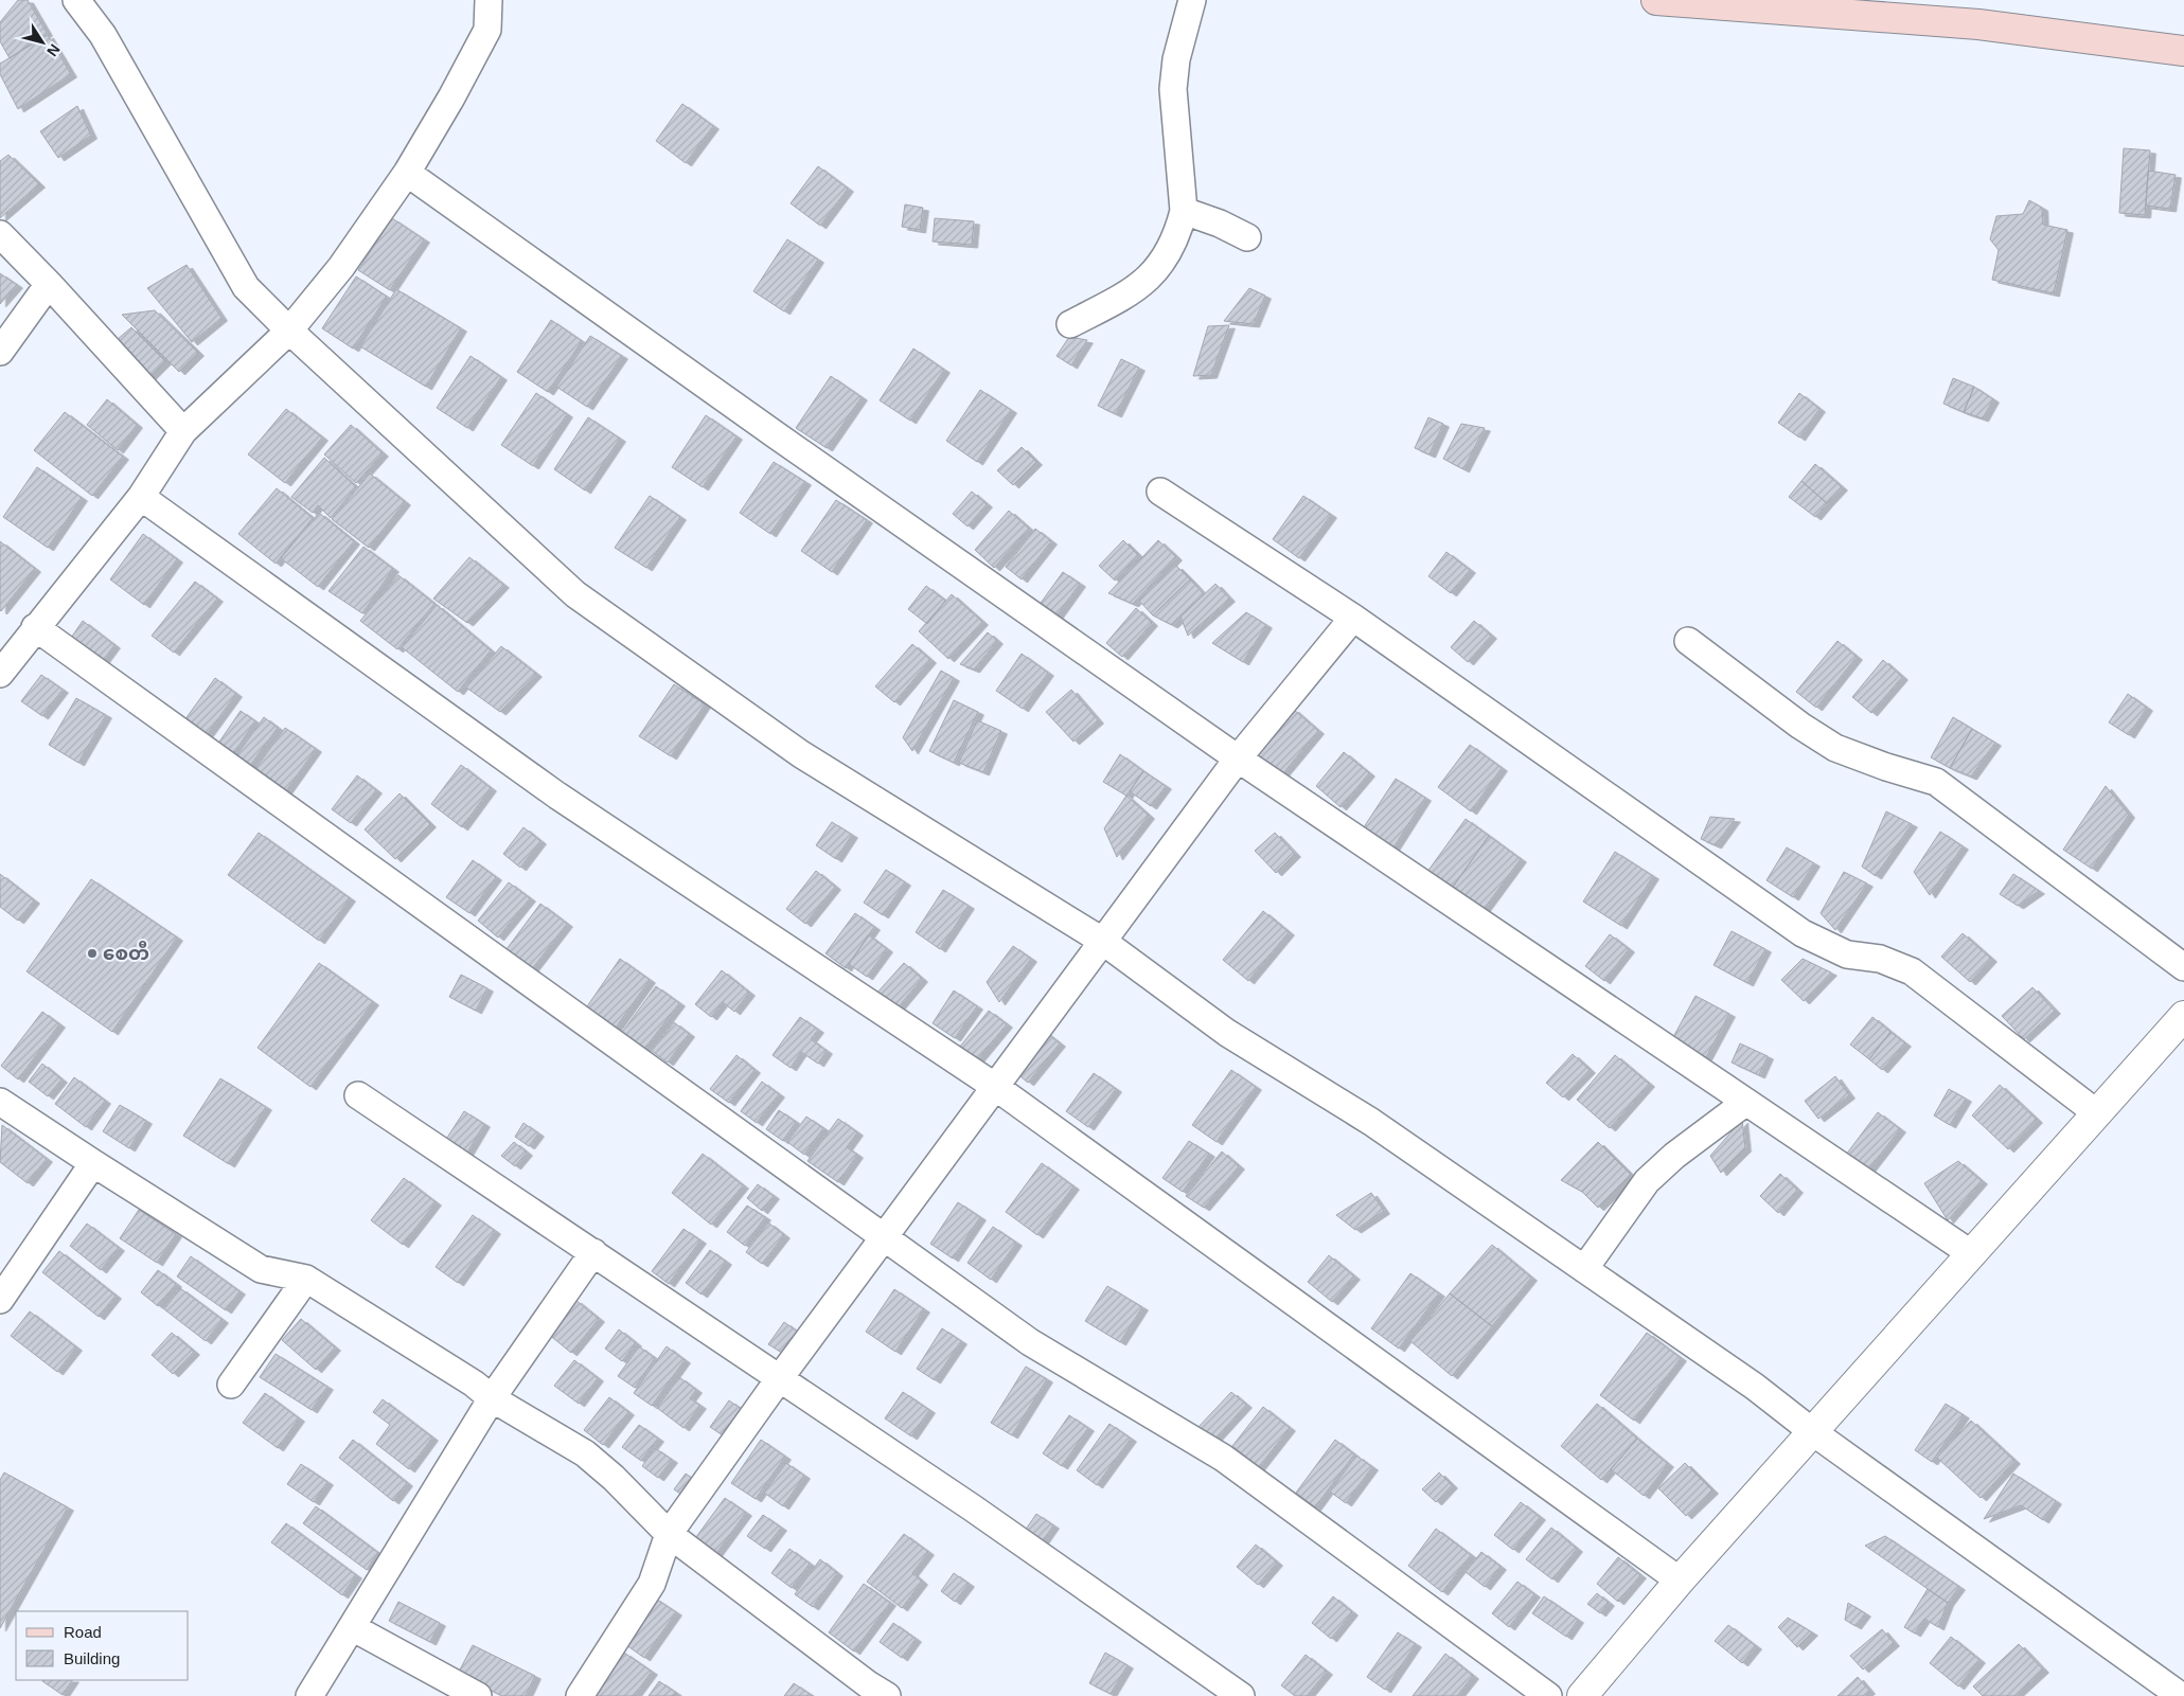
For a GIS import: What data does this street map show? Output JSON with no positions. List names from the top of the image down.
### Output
{
  "places": ["စေတီ"],
  "legend": ["Road", "Building"],
  "north": "bottom right"
}
